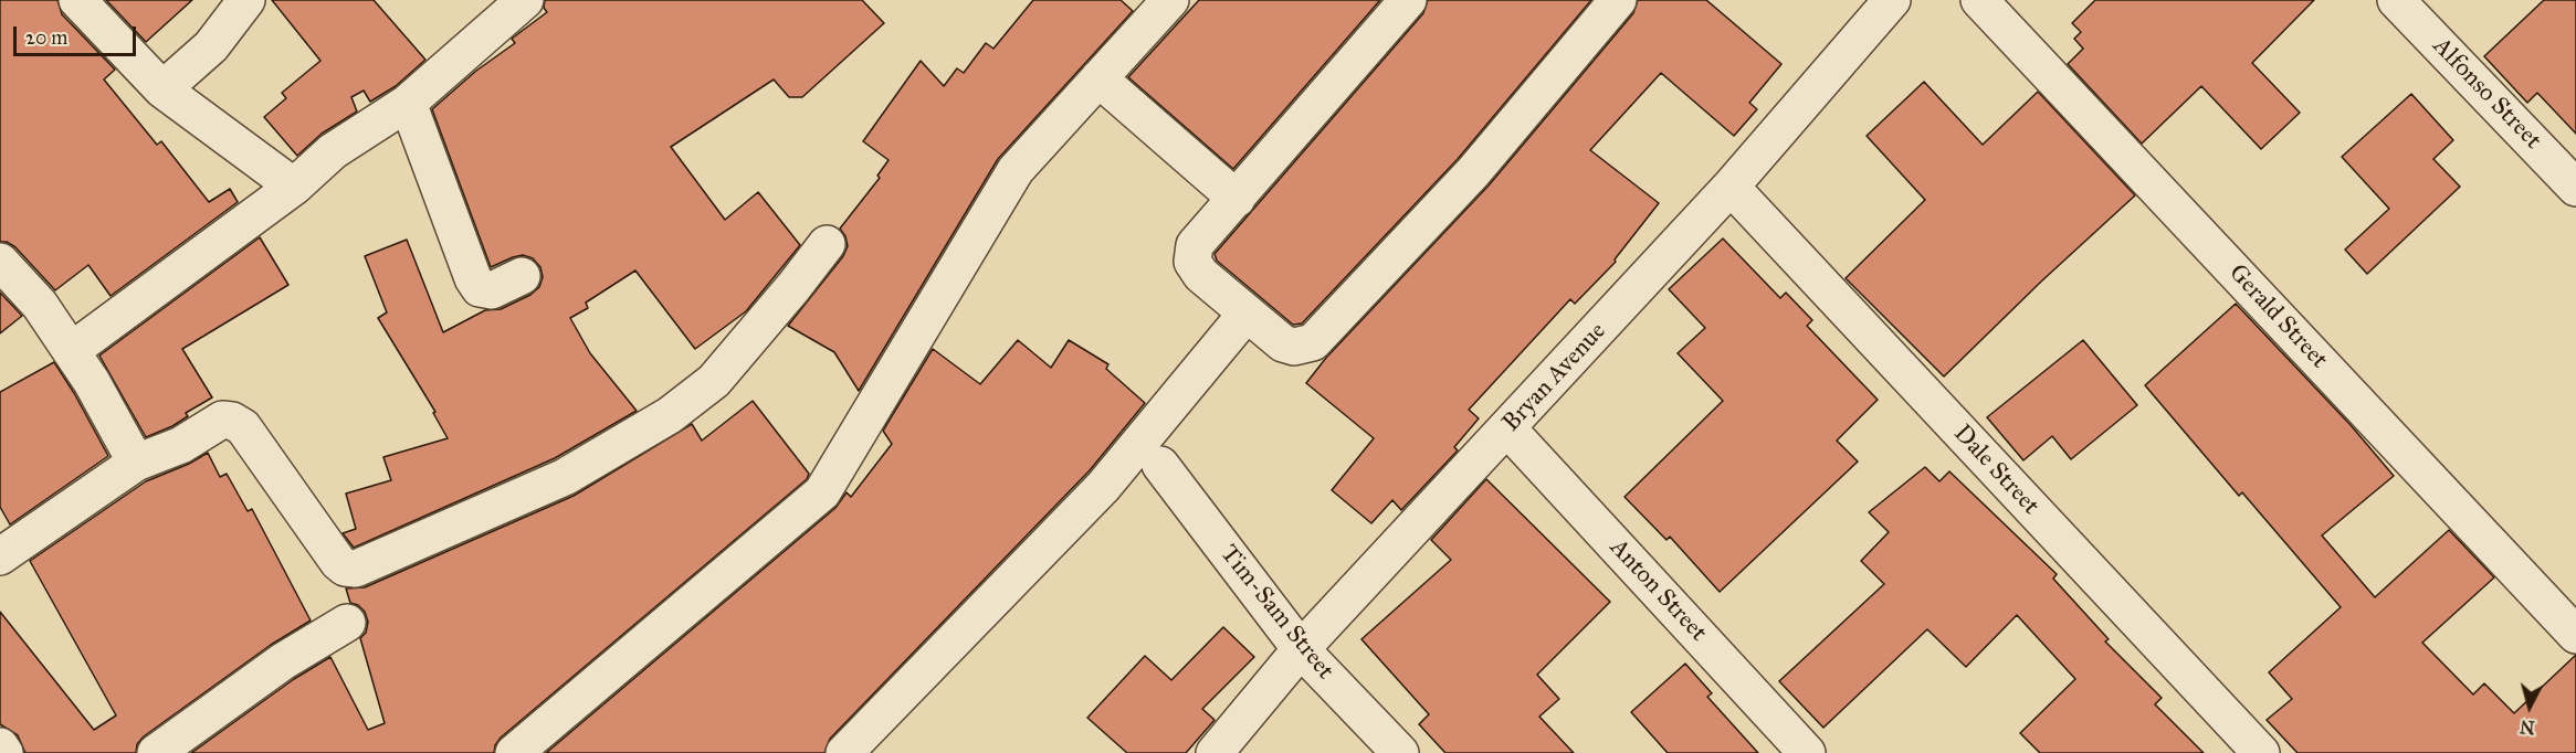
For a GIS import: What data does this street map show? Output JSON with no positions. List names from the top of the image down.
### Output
{
  "streets": {
    "street": [
      "Alfonso Street",
      "Gerald Street",
      "Bryan Avenue",
      "Dale Street",
      "Anton Street",
      "Tim-Sam Street"
    ]
  },
  "crossings": [
    ["Bryan Avenue", "Dale Street"],
    ["Bryan Avenue", "Anton Street"],
    ["Bryan Avenue", "Tim-Sam Street"]
  ],
  "scale_bar": "20 m",
  "north": "bottom"
}
